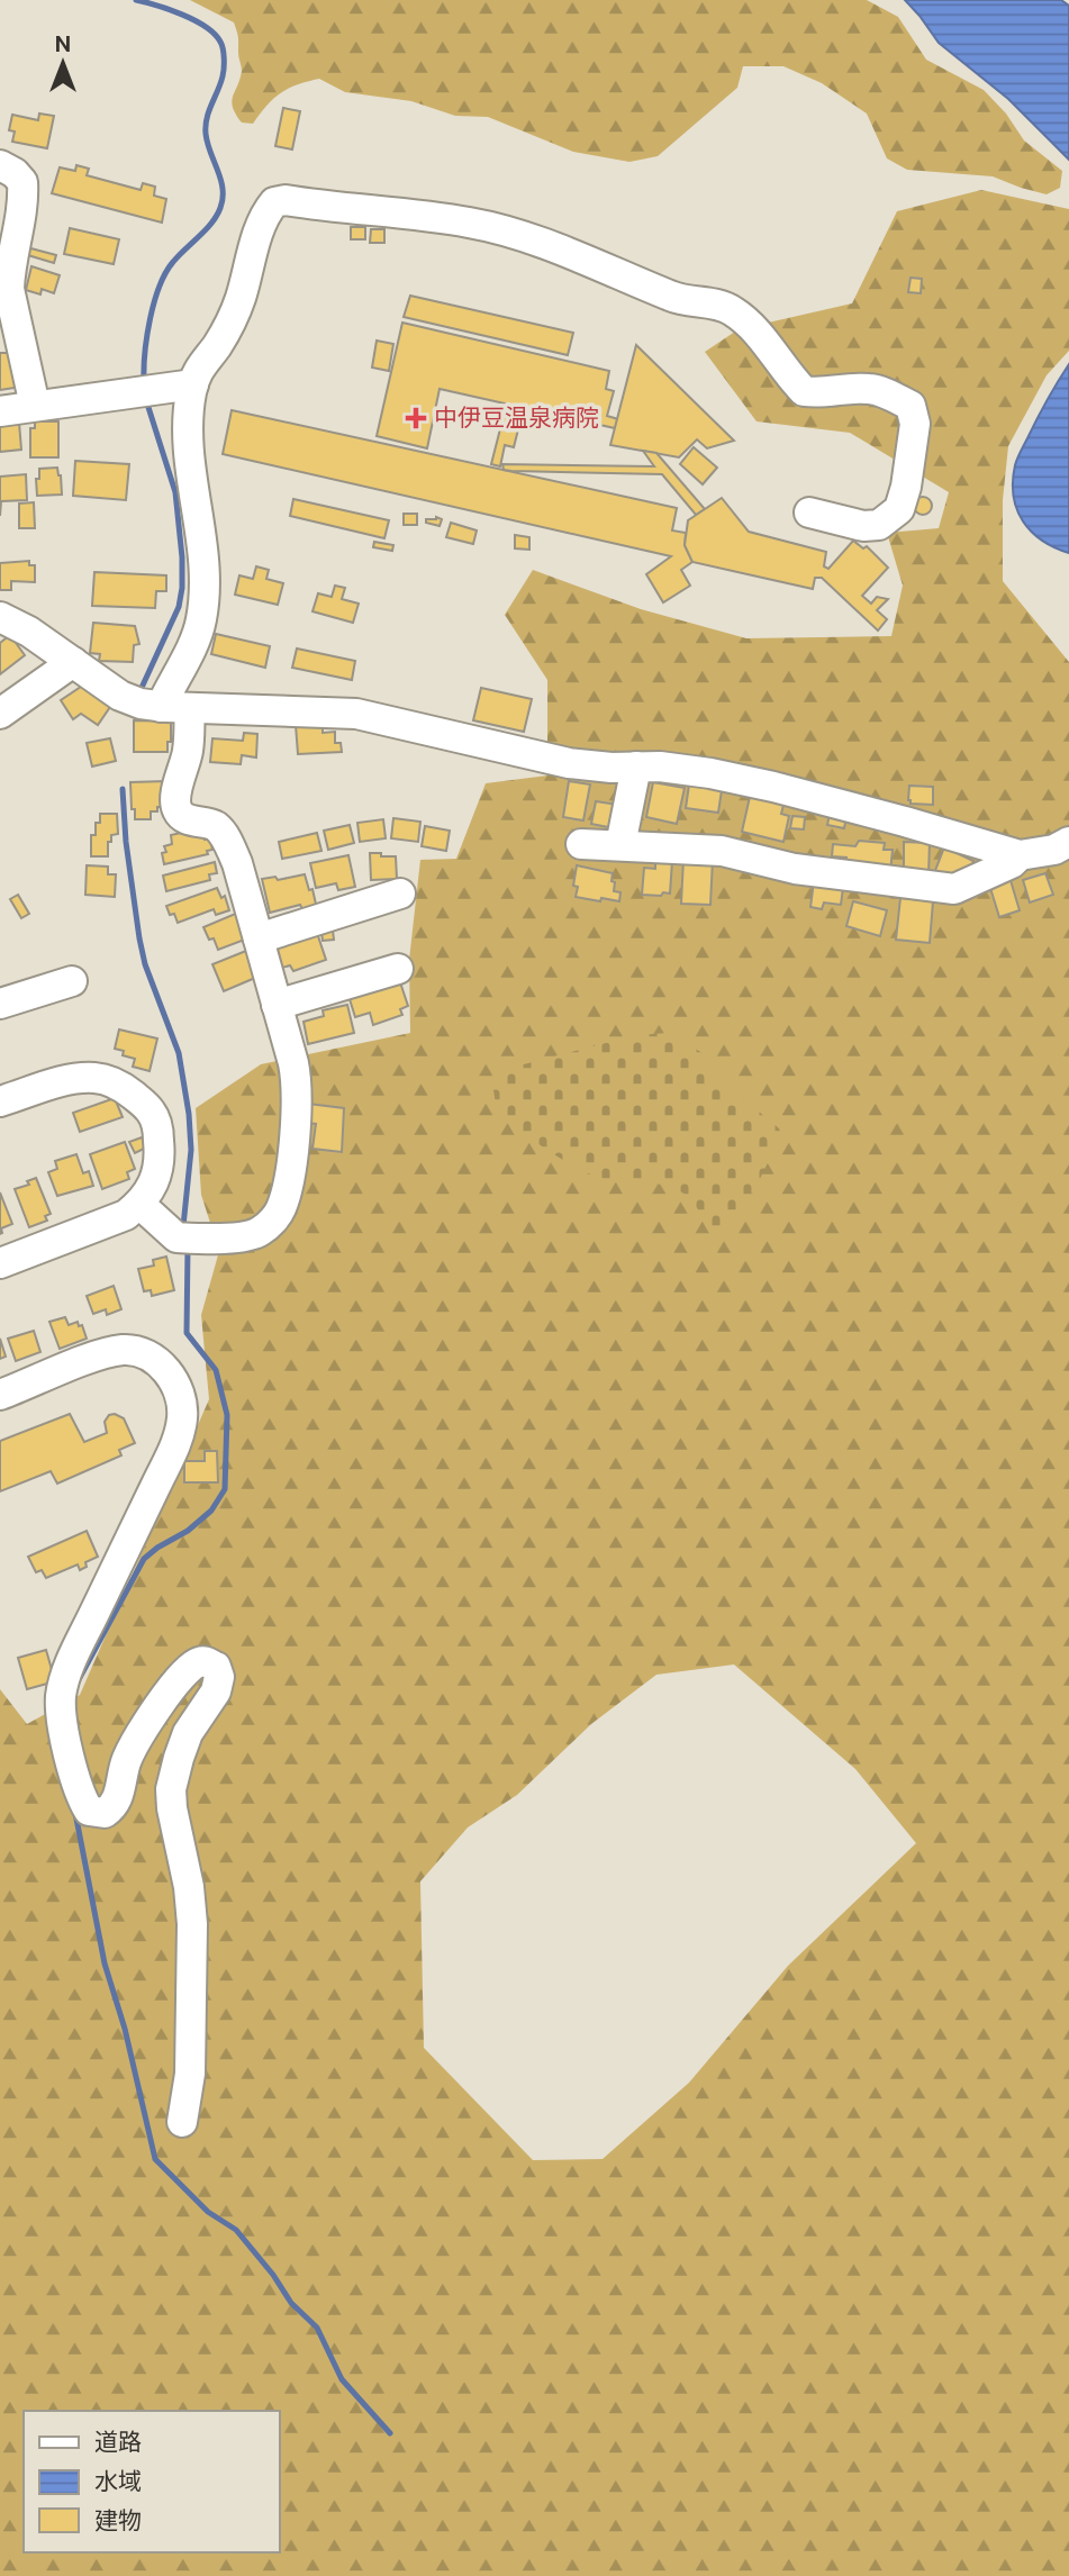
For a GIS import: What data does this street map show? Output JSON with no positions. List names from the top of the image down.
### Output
{
  "places": {
    "health": ["中伊豆温泉病院"]
  },
  "legend": ["道路", "水域", "建物"],
  "north": "top"
}
